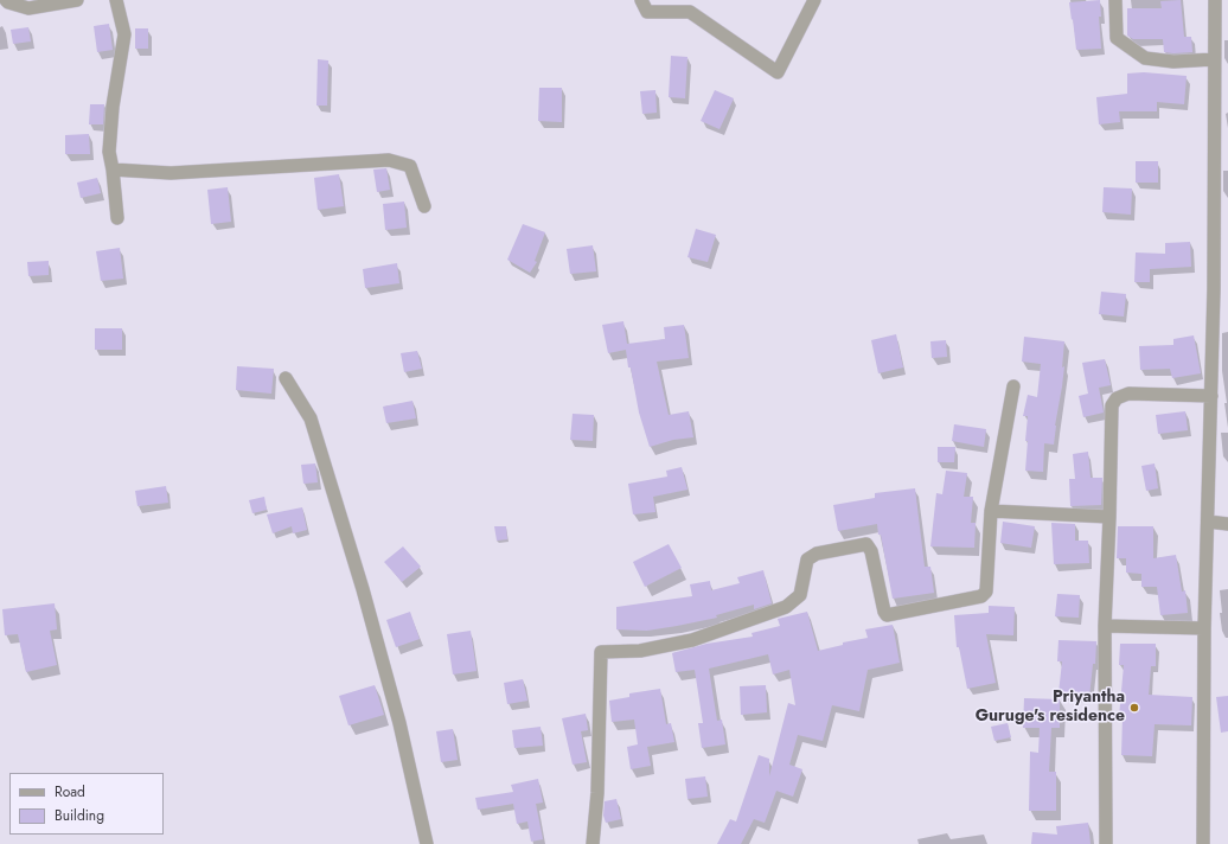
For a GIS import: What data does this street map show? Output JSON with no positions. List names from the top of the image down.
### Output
{
  "places": ["Priyantha Guruge's residence"],
  "legend": ["Road", "Building"]
}
